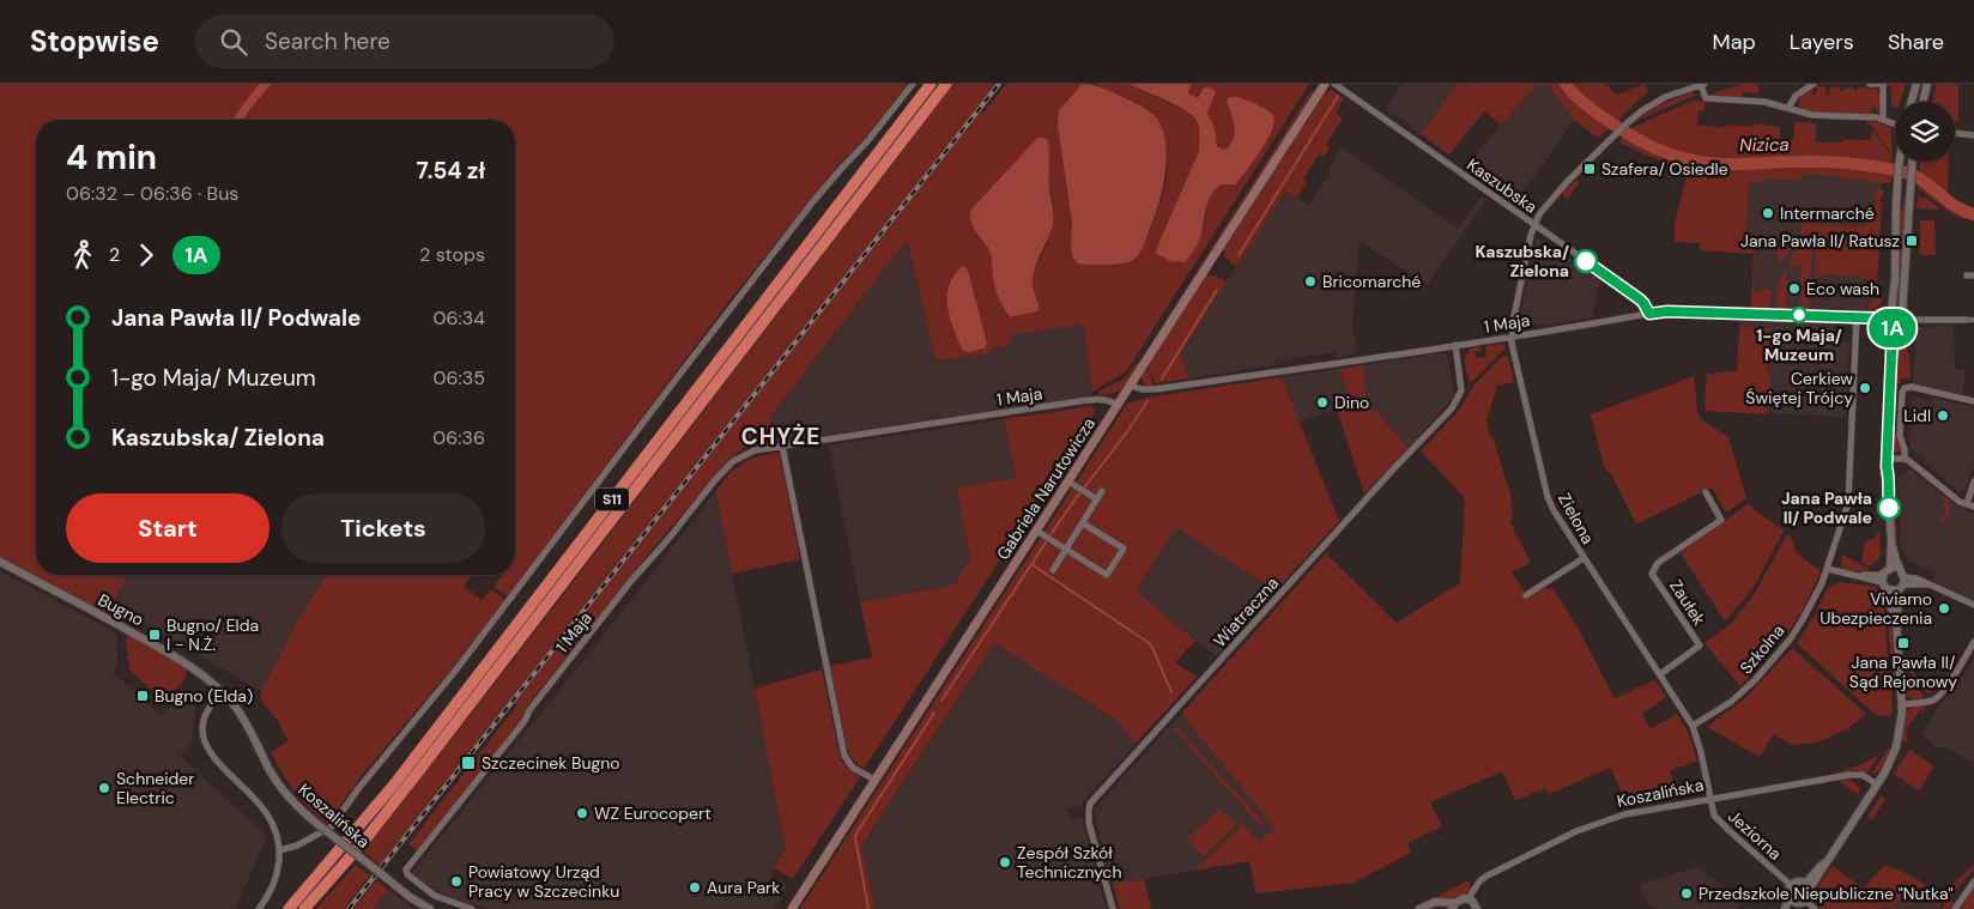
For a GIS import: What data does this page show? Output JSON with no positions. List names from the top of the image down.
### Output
{
  "streets": {
    "highway": ["S11"],
    "main road": ["Gabriela Narutowicza"],
    "street": [
      "Kaszubska",
      "1 Maja",
      "Zielona",
      "Zaułek",
      "Bugno",
      "Wiatraczna",
      "Szkolna",
      "Koszalińska",
      "Jeziorna"
    ]
  },
  "crossings": [
    ["Kaszubska", "1 Maja"],
    ["Kaszubska", "Zielona"],
    ["1 Maja", "Gabriela Narutowicza"],
    ["1 Maja", "Zielona"],
    ["1 Maja", "Wiatraczna"],
    ["1 Maja", "Szkolna"],
    ["Zielona", "Zaułek"],
    ["Zielona", "Szkolna"],
    ["Zielona", "Koszalińska"],
    ["Zielona", "Jeziorna"],
    ["Bugno", "Koszalińska"],
    ["Koszalińska", "Jeziorna"]
  ],
  "districts": ["CHYŻE"],
  "water": ["Nizica"],
  "places": {
    "transit": [
      "Szafera/ Osiedle",
      "Jana Pawła II/ Ratusz",
      "Bugno/ Elda I - N.Ż.",
      "Jana Pawła II/ Sąd Rejonowy",
      "Bugno (Elda)",
      "Szczecinek Bugno"
    ],
    "other": [
      "Intermarché",
      "Kaszubska/ Zielona",
      "Bricomarché",
      "Eco wash",
      "1-go Maja/ Muzeum",
      "Cerkiew Świętej Trójcy",
      "Dino",
      "Lidl",
      "Jana Pawła II/ Podwale",
      "Viviamo Ubezpieczenia",
      "Schneider Electric",
      "WZ Eurocopert",
      "Zespół Szkół Technicznych",
      "Powiatowy Urząd Pracy w Szczecinku",
      "Aura Park",
      "Przedszkole Niepubliczne \"Nutka\""
    ]
  },
  "lines": ["bus line 1A"],
  "page": {
    "header": "Stopwise",
    "search": "Search here",
    "nav": ["Map", "Layers", "Share"],
    "on_map": "1A",
    "heading": ["4 min", "06:32 – 06:36 · Bus", "7.54 zł"],
    "legs": ["2", "1A", "2 stops"],
    "list": [
      {
        "name": "Jana Pawła II/ Podwale",
        "value": "06:34"
      },
      {
        "name": "1-go Maja/ Muzeum",
        "value": "06:35"
      },
      {
        "name": "Kaszubska/ Zielona",
        "value": "06:36"
      }
    ],
    "buttons": ["Start", "Tickets"]
  }
}
